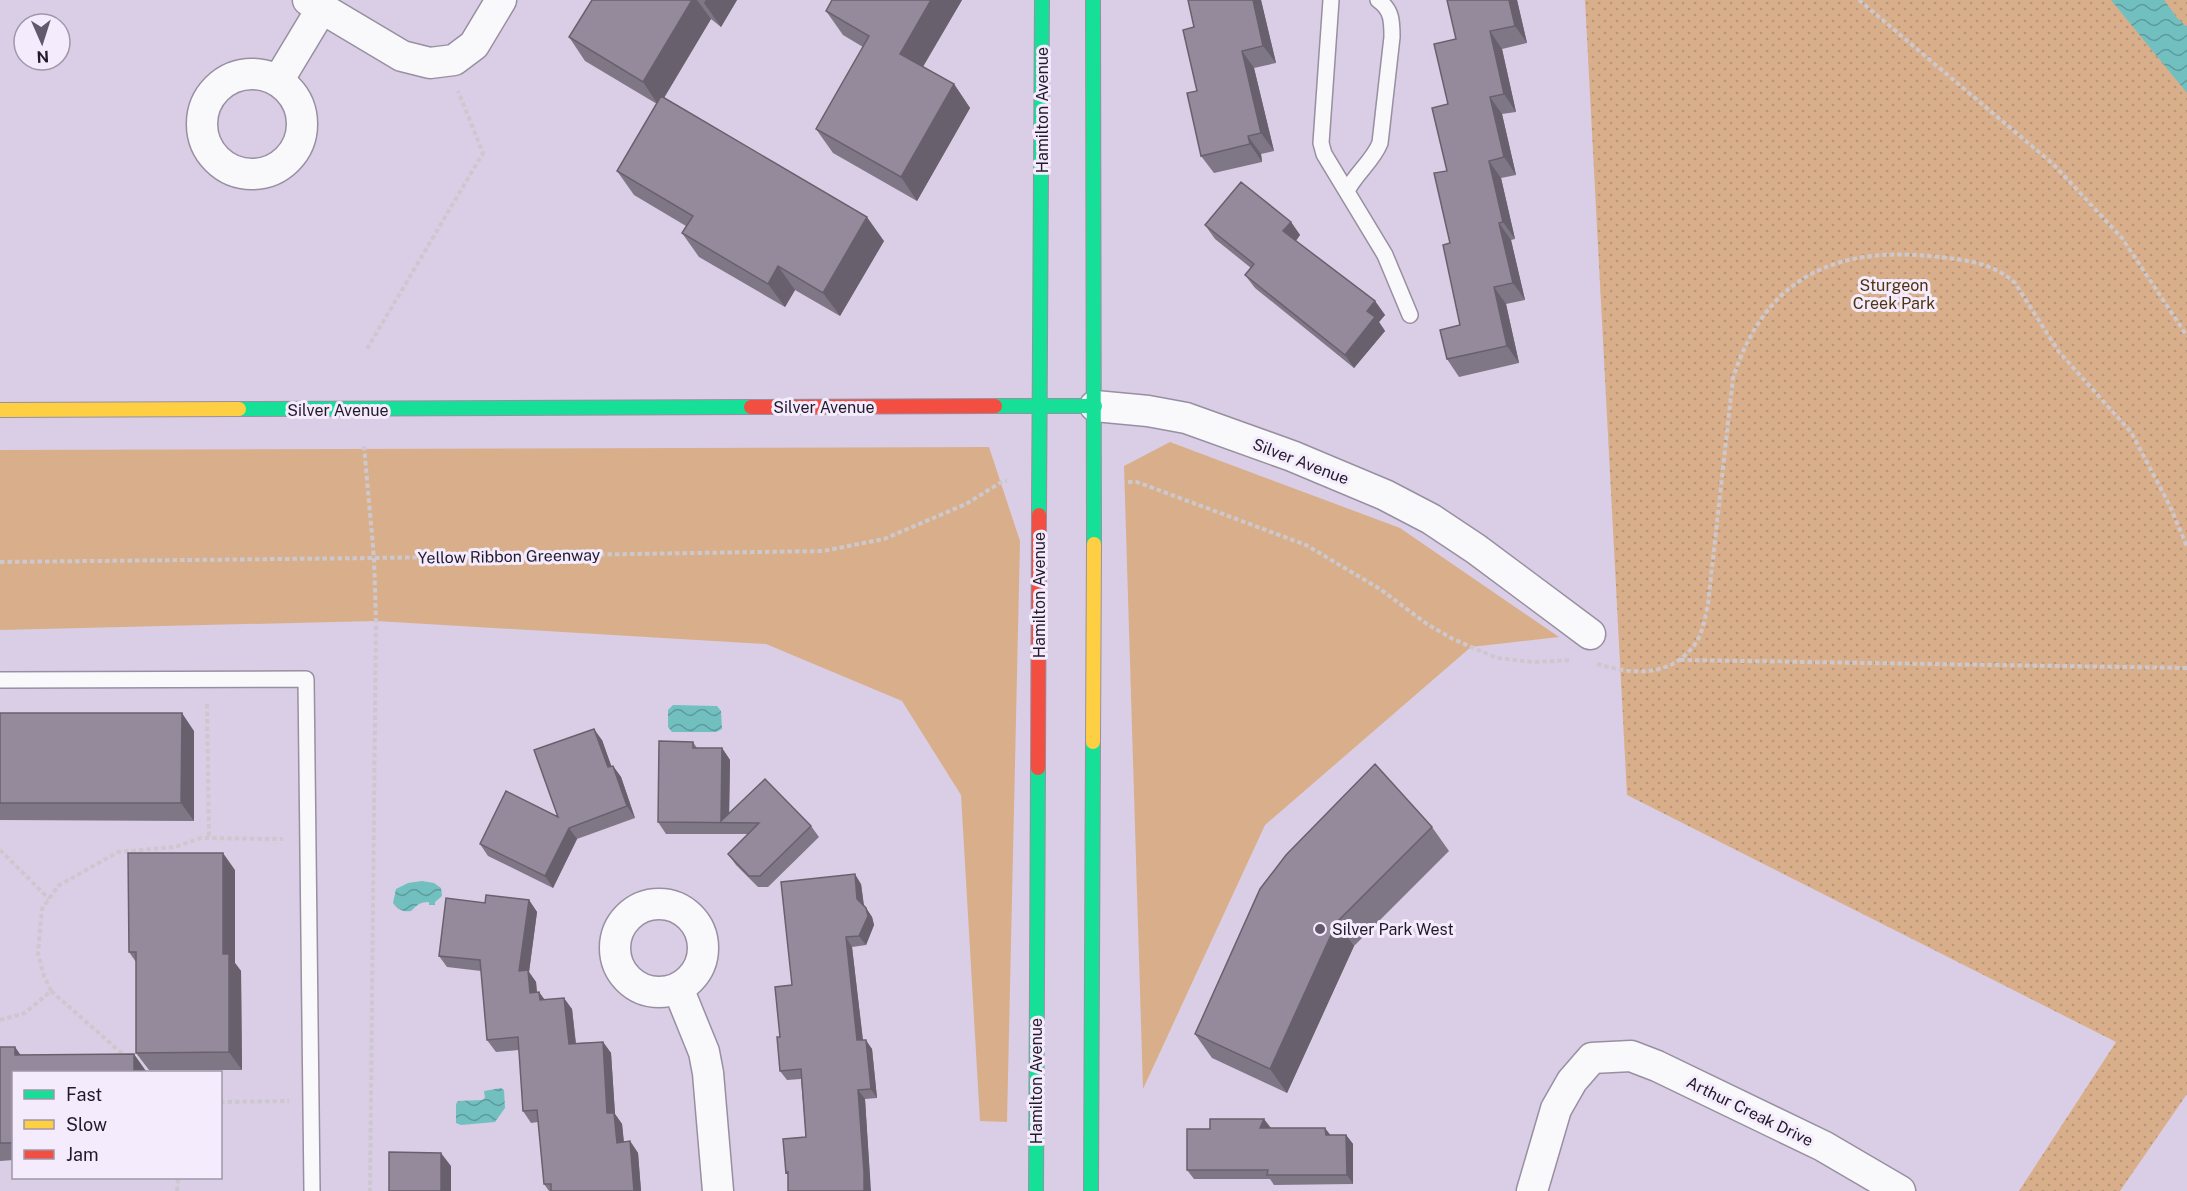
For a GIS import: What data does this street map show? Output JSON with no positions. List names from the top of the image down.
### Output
{
  "streets": {
    "street": ["Hamilton Avenue", "Silver Avenue", "Arthur Creak Drive"],
    "path": ["Yellow Ribbon Greenway"]
  },
  "crossings": [
    ["Hamilton Avenue", "Silver Avenue"],
    ["Hamilton Avenue", "Yellow Ribbon Greenway"]
  ],
  "parks": ["Sturgeon Creek Park"],
  "places": ["Silver Park West"],
  "legend": ["Fast", "Slow", "Jam"],
  "north": "bottom"
}
